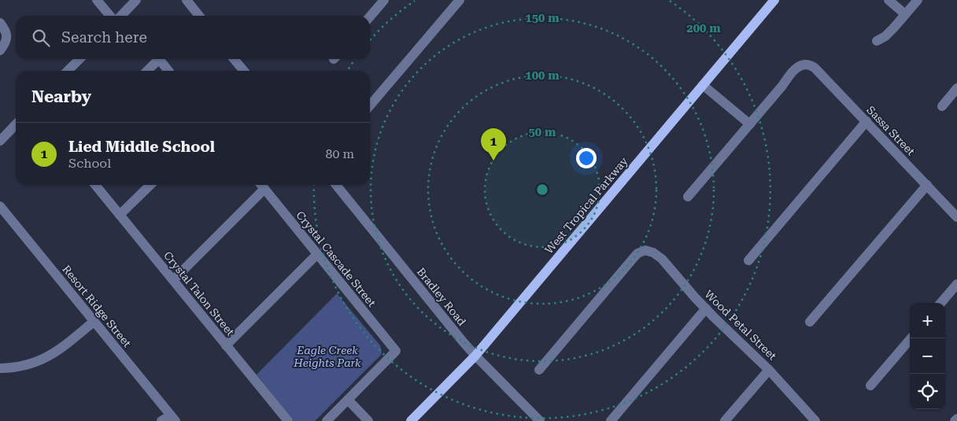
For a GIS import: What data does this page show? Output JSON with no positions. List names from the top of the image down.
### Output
{
  "streets": {
    "main road": ["West Tropical Parkway"],
    "street": [
      "Sassa Street",
      "Crystal Cascade Street",
      "Crystal Talon Street",
      "Bradley Road",
      "Resort Ridge Street",
      "Wood Petal Street"
    ]
  },
  "crossings": [
    ["West Tropical Parkway", "Bradley Road"]
  ],
  "parks": ["Eagle Creek Heights Park"],
  "page": {
    "search": "Search here",
    "heading": "Nearby",
    "list": [
      {
        "mark": "1",
        "name": "Lied Middle School",
        "note": "School",
        "value": "80 m"
      }
    ],
    "pins": "1",
    "map_buttons": ["+", "−"]
  },
  "rings": [
    "150 m",
    "200 m",
    "100 m",
    "50 m"
  ]
}
